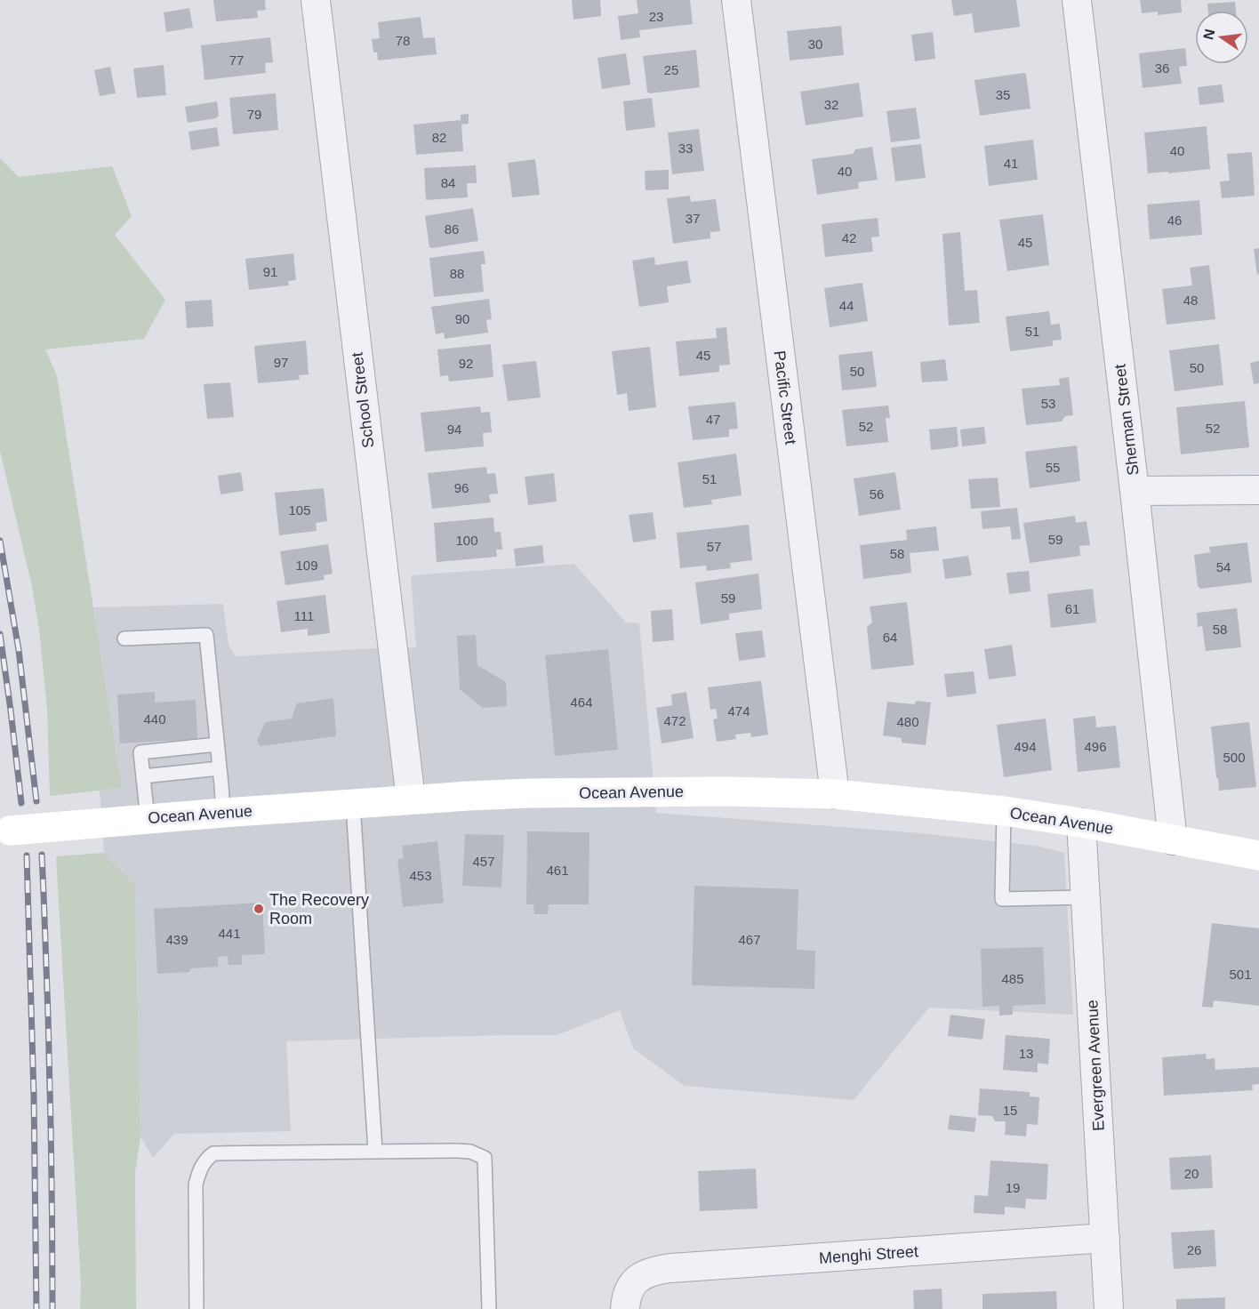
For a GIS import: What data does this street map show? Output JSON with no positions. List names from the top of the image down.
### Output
{
  "streets": {
    "main road": ["Ocean Avenue"],
    "street": [
      "Pacific Street",
      "School Street",
      "Sherman Street",
      "Evergreen Avenue",
      "Menghi Street"
    ]
  },
  "crossings": [
    ["Pacific Street", "Ocean Avenue"],
    ["School Street", "Ocean Avenue"],
    ["Sherman Street", "Ocean Avenue"],
    ["Ocean Avenue", "Evergreen Avenue"],
    ["Evergreen Avenue", "Menghi Street"]
  ],
  "places": ["The Recovery Room"],
  "house_numbers": [
    "23",
    "78",
    "30",
    "77",
    "36",
    "25",
    "35",
    "32",
    "79",
    "82",
    "33",
    "40",
    "41",
    "40",
    "84",
    "37",
    "46",
    "86",
    "42",
    "45",
    "91",
    "88",
    "48",
    "44",
    "90",
    "51",
    "45",
    "97",
    "92",
    "50",
    "50",
    "53",
    "47",
    "52",
    "52",
    "94",
    "55",
    "51",
    "96",
    "56",
    "105",
    "59",
    "100",
    "57",
    "58",
    "109",
    "54",
    "59",
    "61",
    "111",
    "58",
    "64",
    "464",
    "474",
    "440",
    "472",
    "480",
    "494",
    "496",
    "500",
    "457",
    "461",
    "453",
    "441",
    "439",
    "467",
    "501",
    "485",
    "13",
    "15",
    "20",
    "19",
    "26"
  ],
  "north": "left"
}
